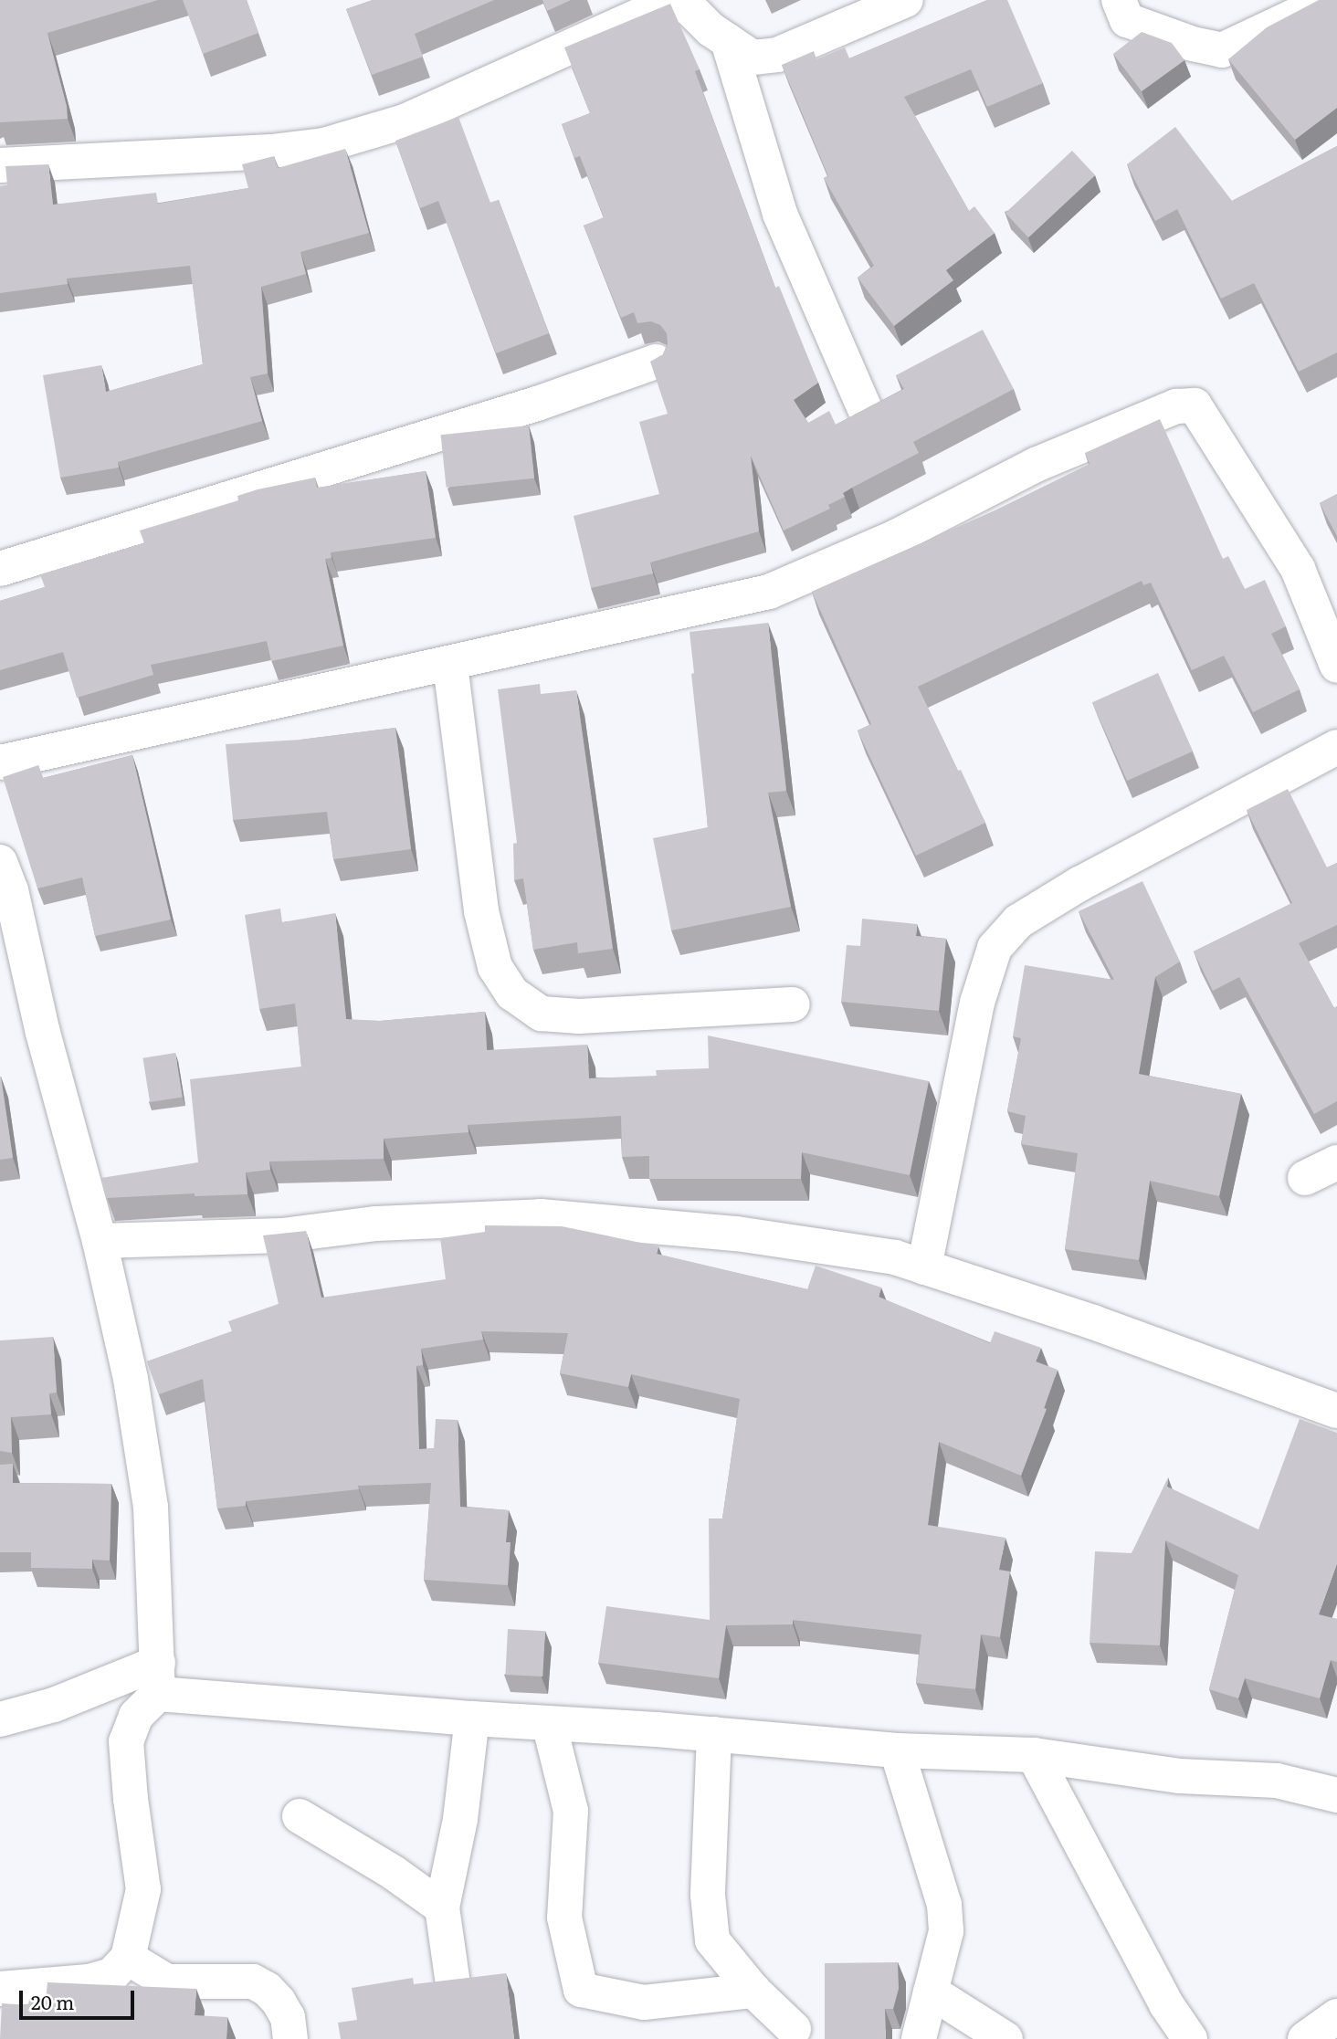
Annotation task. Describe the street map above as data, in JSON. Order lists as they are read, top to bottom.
{
  "scale_bar": "20 m"
}
